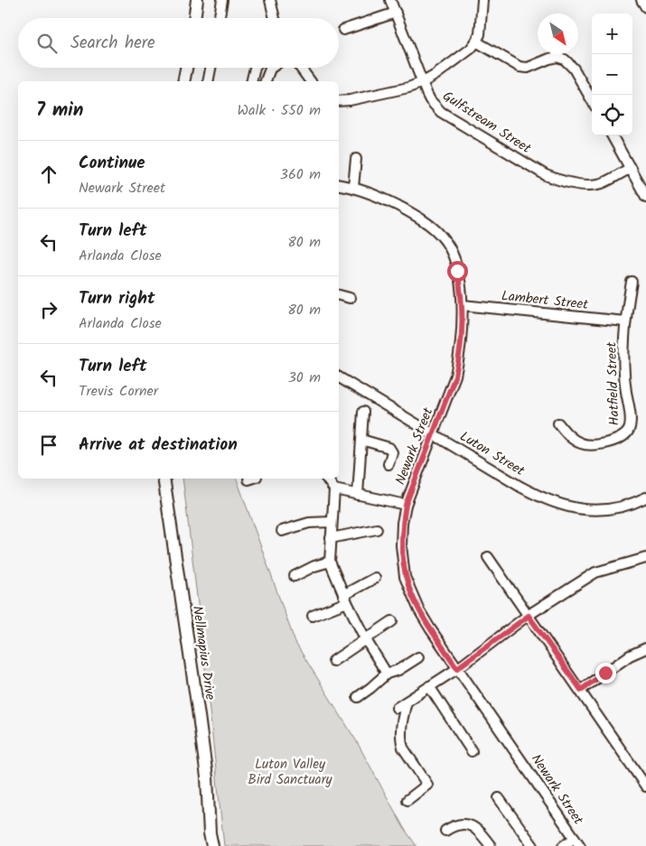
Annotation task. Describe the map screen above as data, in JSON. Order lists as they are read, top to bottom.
{
  "streets": {
    "main road": ["Nellmapius Drive"],
    "street": [
      "Gulfstream Street",
      "Lambert Street",
      "Hatfield Street",
      "Newark Street",
      "Luton Street"
    ]
  },
  "crossings": [
    ["Lambert Street", "Hatfield Street"],
    ["Lambert Street", "Newark Street"],
    ["Newark Street", "Luton Street"]
  ],
  "parks": ["Luton Valley Bird Sanctuary"],
  "north": "bottom right",
  "page": {
    "map_buttons": ["+", "−"],
    "search": "Search here",
    "heading": ["7 min", "Walk · 550 m"],
    "list": [
      ["Continue", "Newark Street", "360 m"],
      ["Turn left", "Arlanda Close", "80 m"],
      ["Turn right", "Arlanda Close", "80 m"],
      ["Turn left", "Trevis Corner", "30 m"],
      "Arrive at destination"
    ]
  }
}
